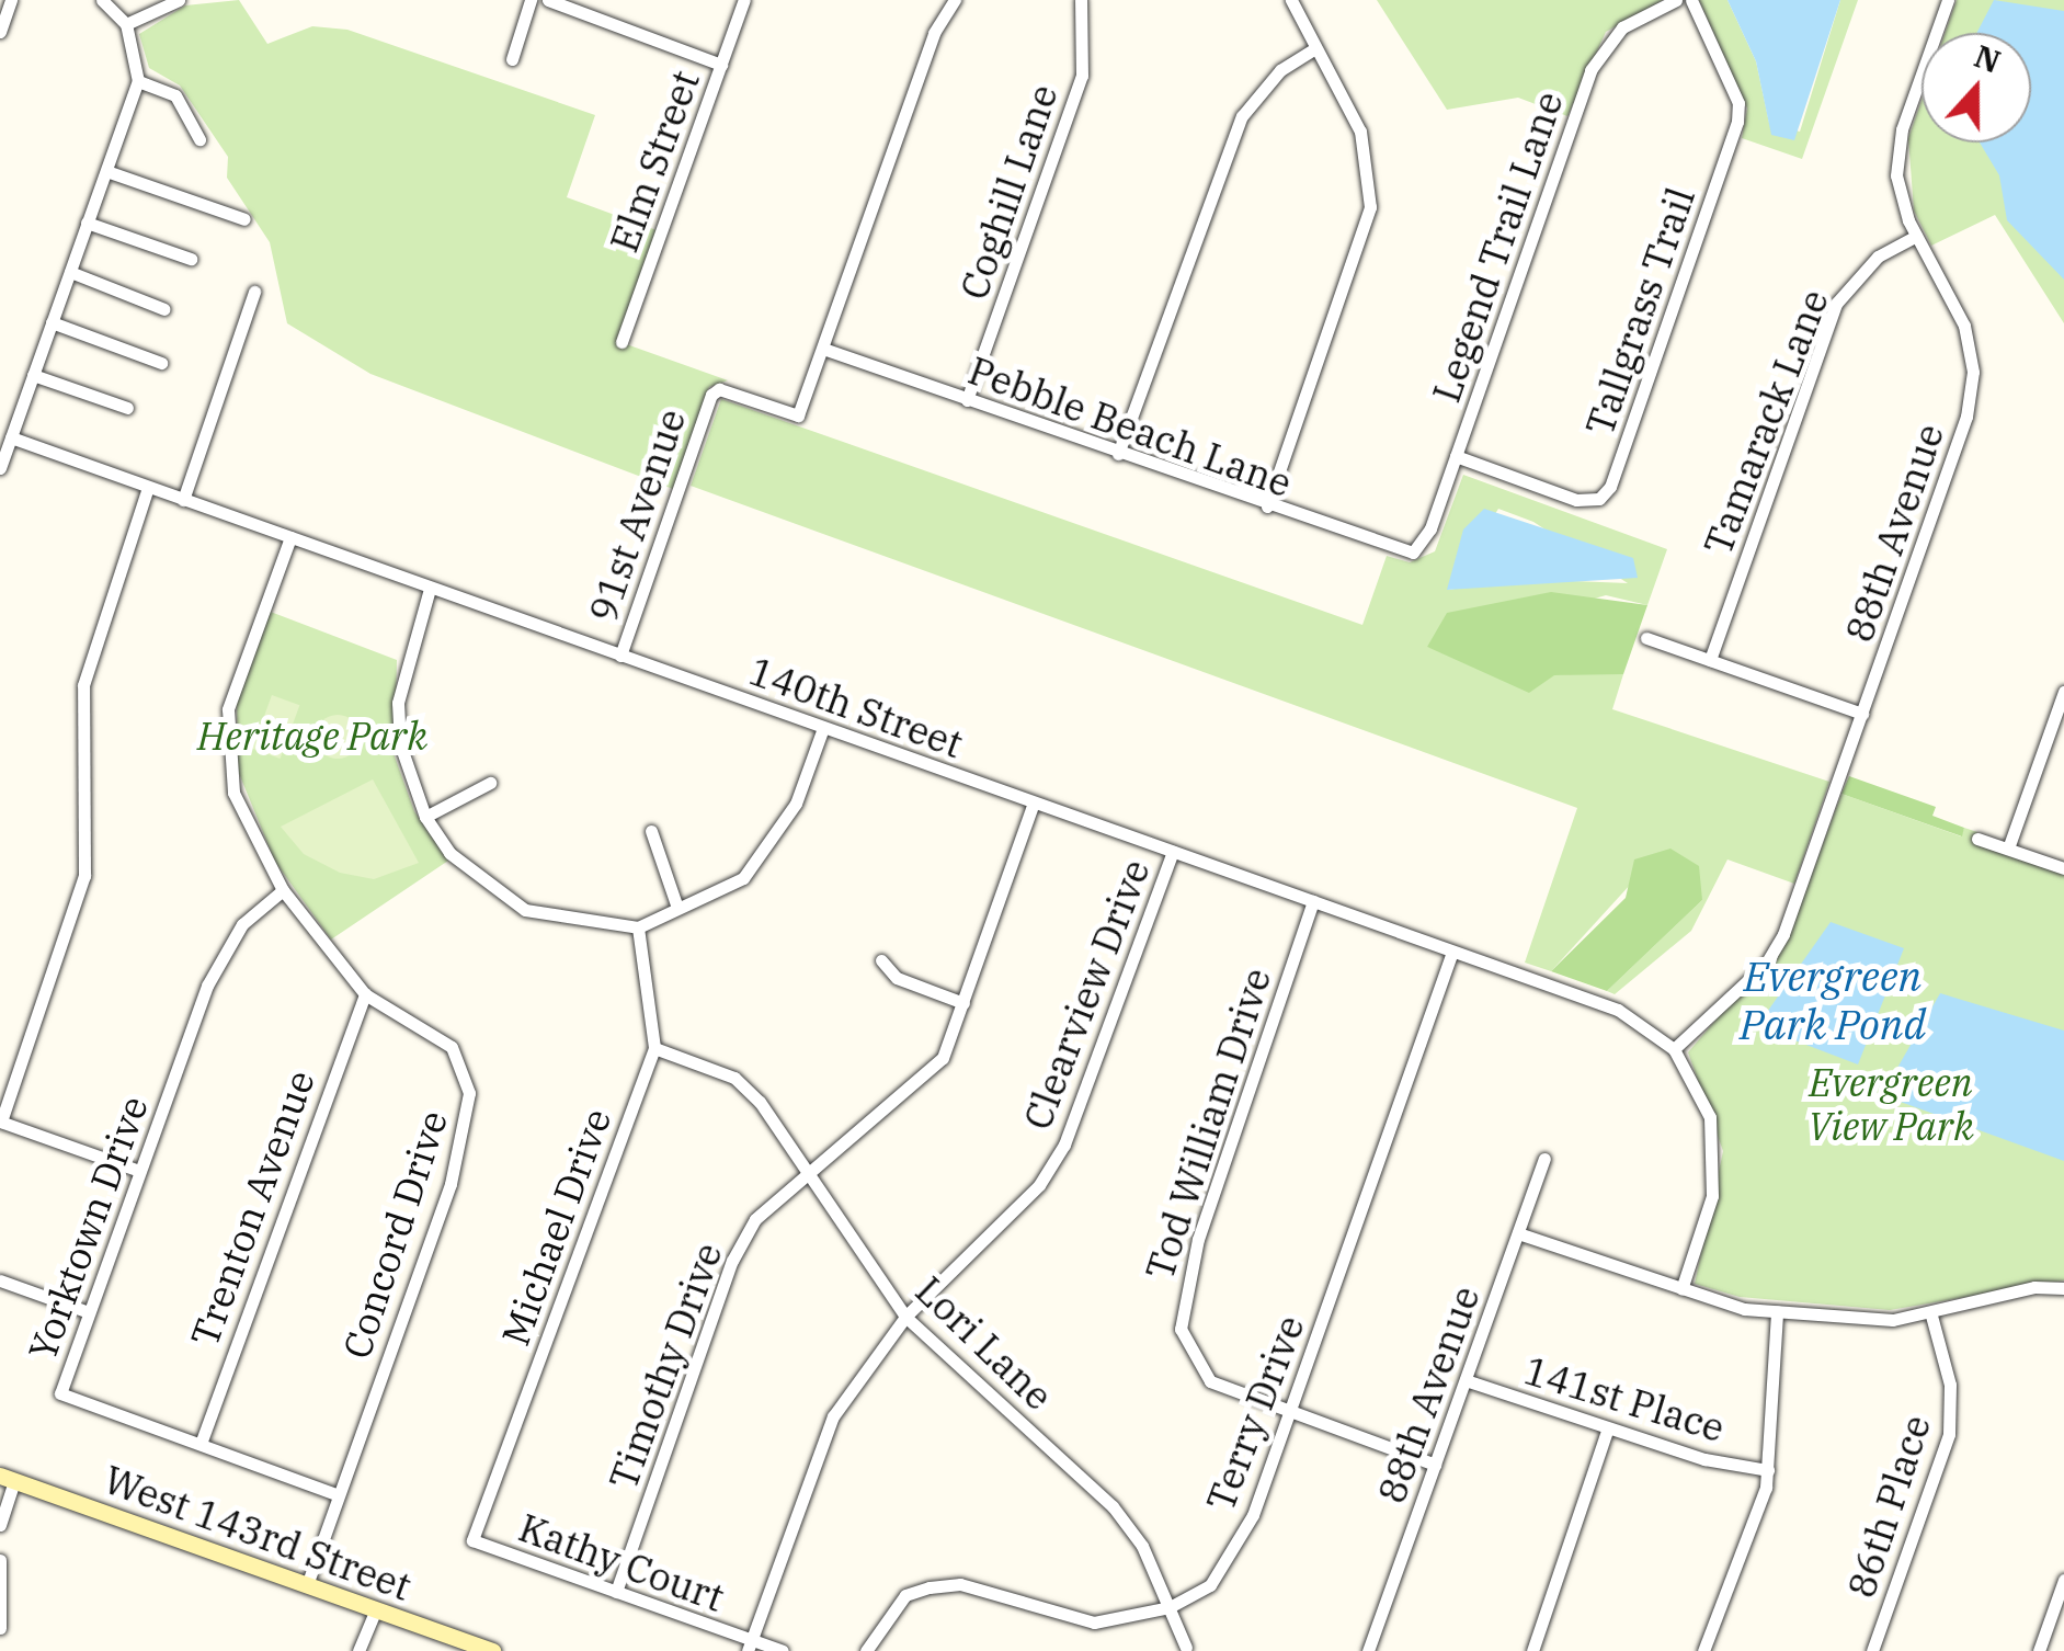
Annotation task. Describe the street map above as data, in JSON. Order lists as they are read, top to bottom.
{
  "streets": {
    "main road": ["West 143rd Street"],
    "street": [
      "Elm Street",
      "Coghill Lane",
      "Legend Trail Lane",
      "Tallgrass Trail",
      "Tamarack Lane",
      "Pebble Beach Lane",
      "91st Avenue",
      "88th Avenue",
      "140th Street",
      "Clearview Drive",
      "Tod William Drive",
      "Trenton Avenue",
      "Michael Drive",
      "Yorktown Drive",
      "Concord Drive",
      "Lori Lane",
      "Timothy Drive",
      "141st Place",
      "Terry Drive",
      "86th Place",
      "Kathy Court"
    ]
  },
  "crossings": [
    ["Coghill Lane", "Pebble Beach Lane"],
    ["Legend Trail Lane", "Tallgrass Trail"],
    ["Legend Trail Lane", "Pebble Beach Lane"],
    ["Tamarack Lane", "88th Avenue"],
    ["Pebble Beach Lane", "91st Avenue"],
    ["91st Avenue", "140th Street"],
    ["88th Avenue", "140th Street"],
    ["88th Avenue", "Tod William Drive"],
    ["88th Avenue", "141st Place"],
    ["140th Street", "Clearview Drive"],
    ["140th Street", "Tod William Drive"],
    ["140th Street", "Concord Drive"],
    ["140th Street", "Timothy Drive"],
    ["140th Street", "Terry Drive"],
    ["Clearview Drive", "Lori Lane"],
    ["Clearview Drive", "Kathy Court"],
    ["Tod William Drive", "Terry Drive"],
    ["Trenton Avenue", "Yorktown Drive"],
    ["Trenton Avenue", "Concord Drive"],
    ["Michael Drive", "Lori Lane"],
    ["Michael Drive", "Kathy Court"],
    ["Yorktown Drive", "Concord Drive"],
    ["Concord Drive", "West 143rd Street"],
    ["Lori Lane", "Timothy Drive"],
    ["Lori Lane", "Terry Drive"],
    ["Timothy Drive", "Kathy Court"]
  ],
  "water": ["Evergreen Park Pond"],
  "parks": ["Heritage Park", "Evergreen View Park"],
  "north": "top"
}
